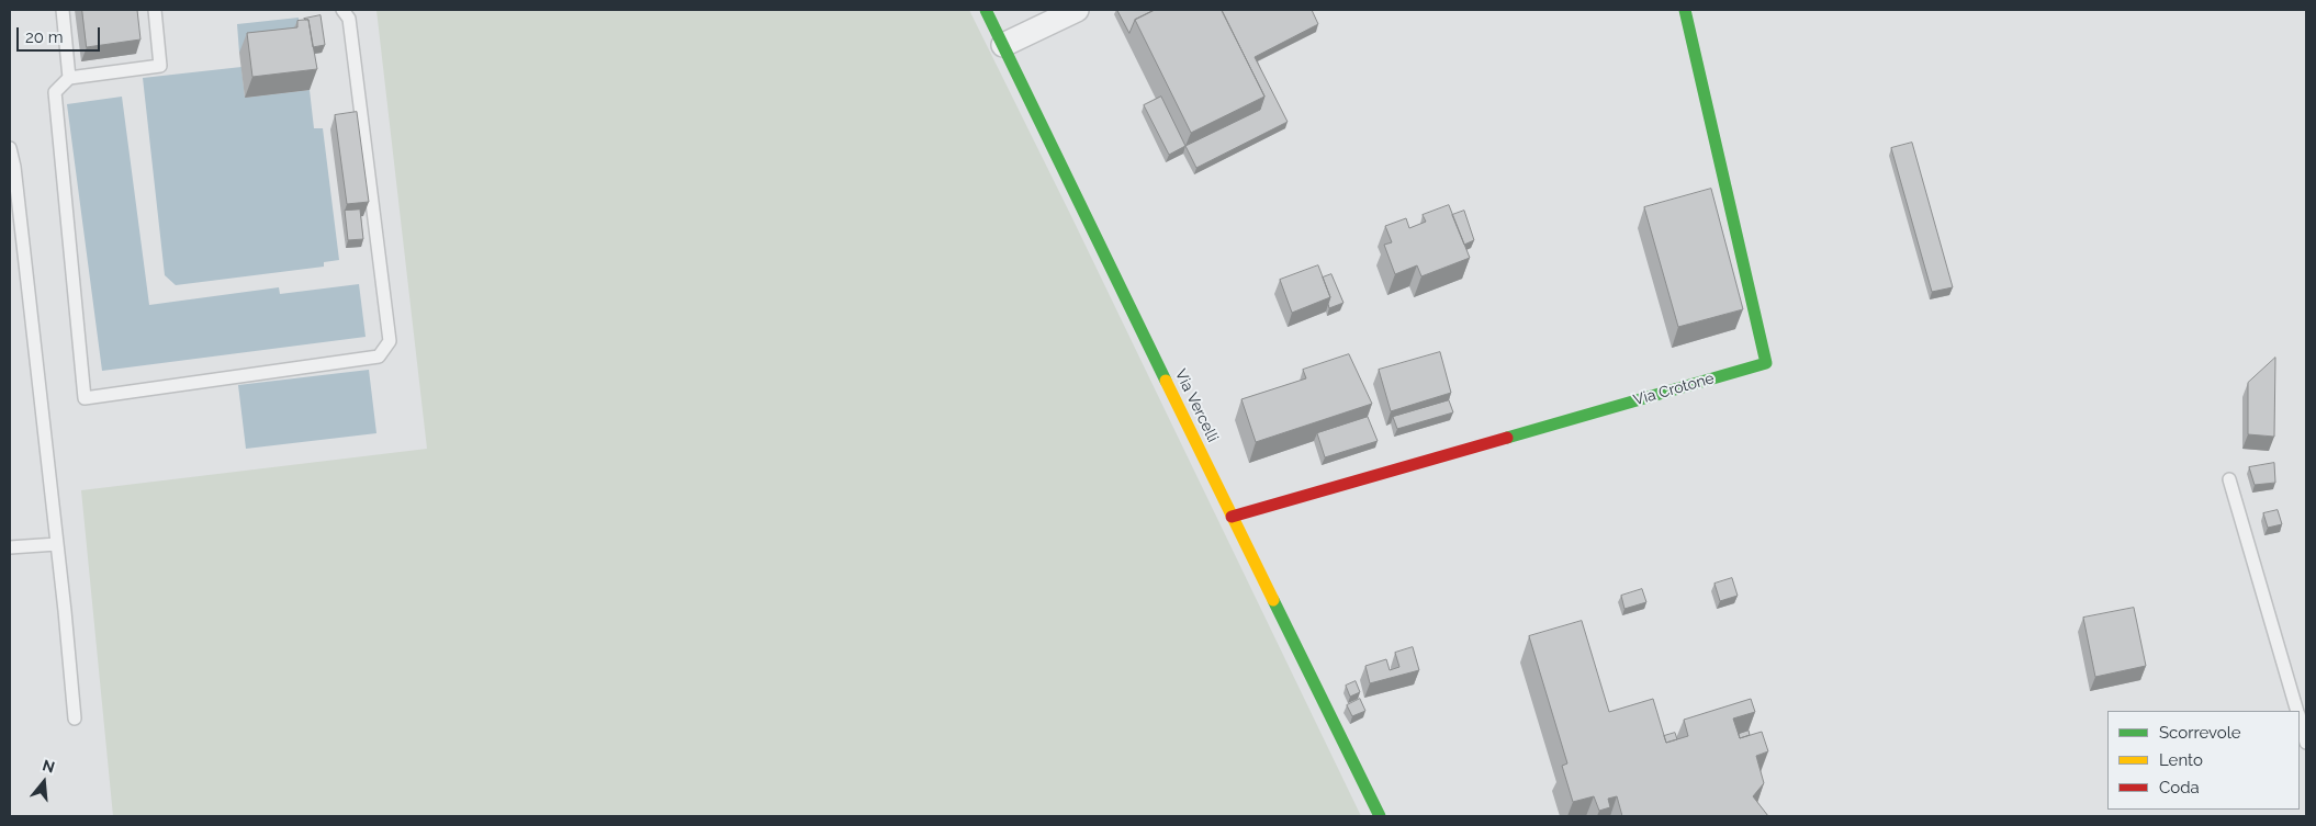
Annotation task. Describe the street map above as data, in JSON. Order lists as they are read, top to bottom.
{
  "streets": {
    "street": ["Via Crotone", "Via Vercelli"]
  },
  "crossings": [
    ["Via Crotone", "Via Vercelli"]
  ],
  "legend": ["Scorrevole", "Lento", "Coda"],
  "scale_bar": "20 m",
  "north": "top"
}
